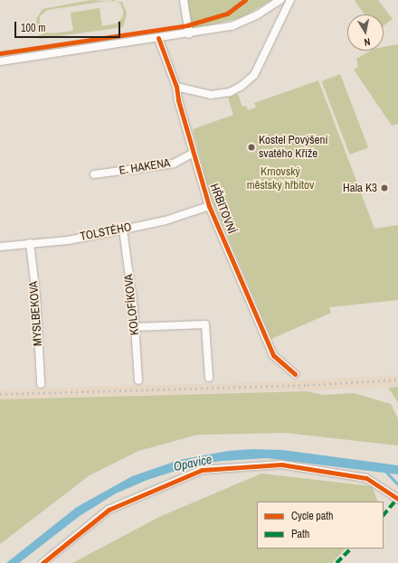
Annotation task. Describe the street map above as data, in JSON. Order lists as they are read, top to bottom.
{
  "streets": {
    "street": [
      "E. HAKENA",
      "HŘBITOVNÍ",
      "TOLSTÉHO",
      "KOLOFÍKOVA",
      "MYSLBEKOVA"
    ]
  },
  "crossings": [
    ["E. HAKENA", "HŘBITOVNÍ"],
    ["HŘBITOVNÍ", "TOLSTÉHO"],
    ["TOLSTÉHO", "KOLOFÍKOVA"],
    ["TOLSTÉHO", "MYSLBEKOVA"]
  ],
  "water": ["Opavice"],
  "parks": ["Krnovský městský hřbitov"],
  "places": ["Kostel Povýšení svatého Kříže", "Hala K3"],
  "legend": ["Cycle path", "Path"],
  "scale_bar": "100 m",
  "north": "bottom"
}
